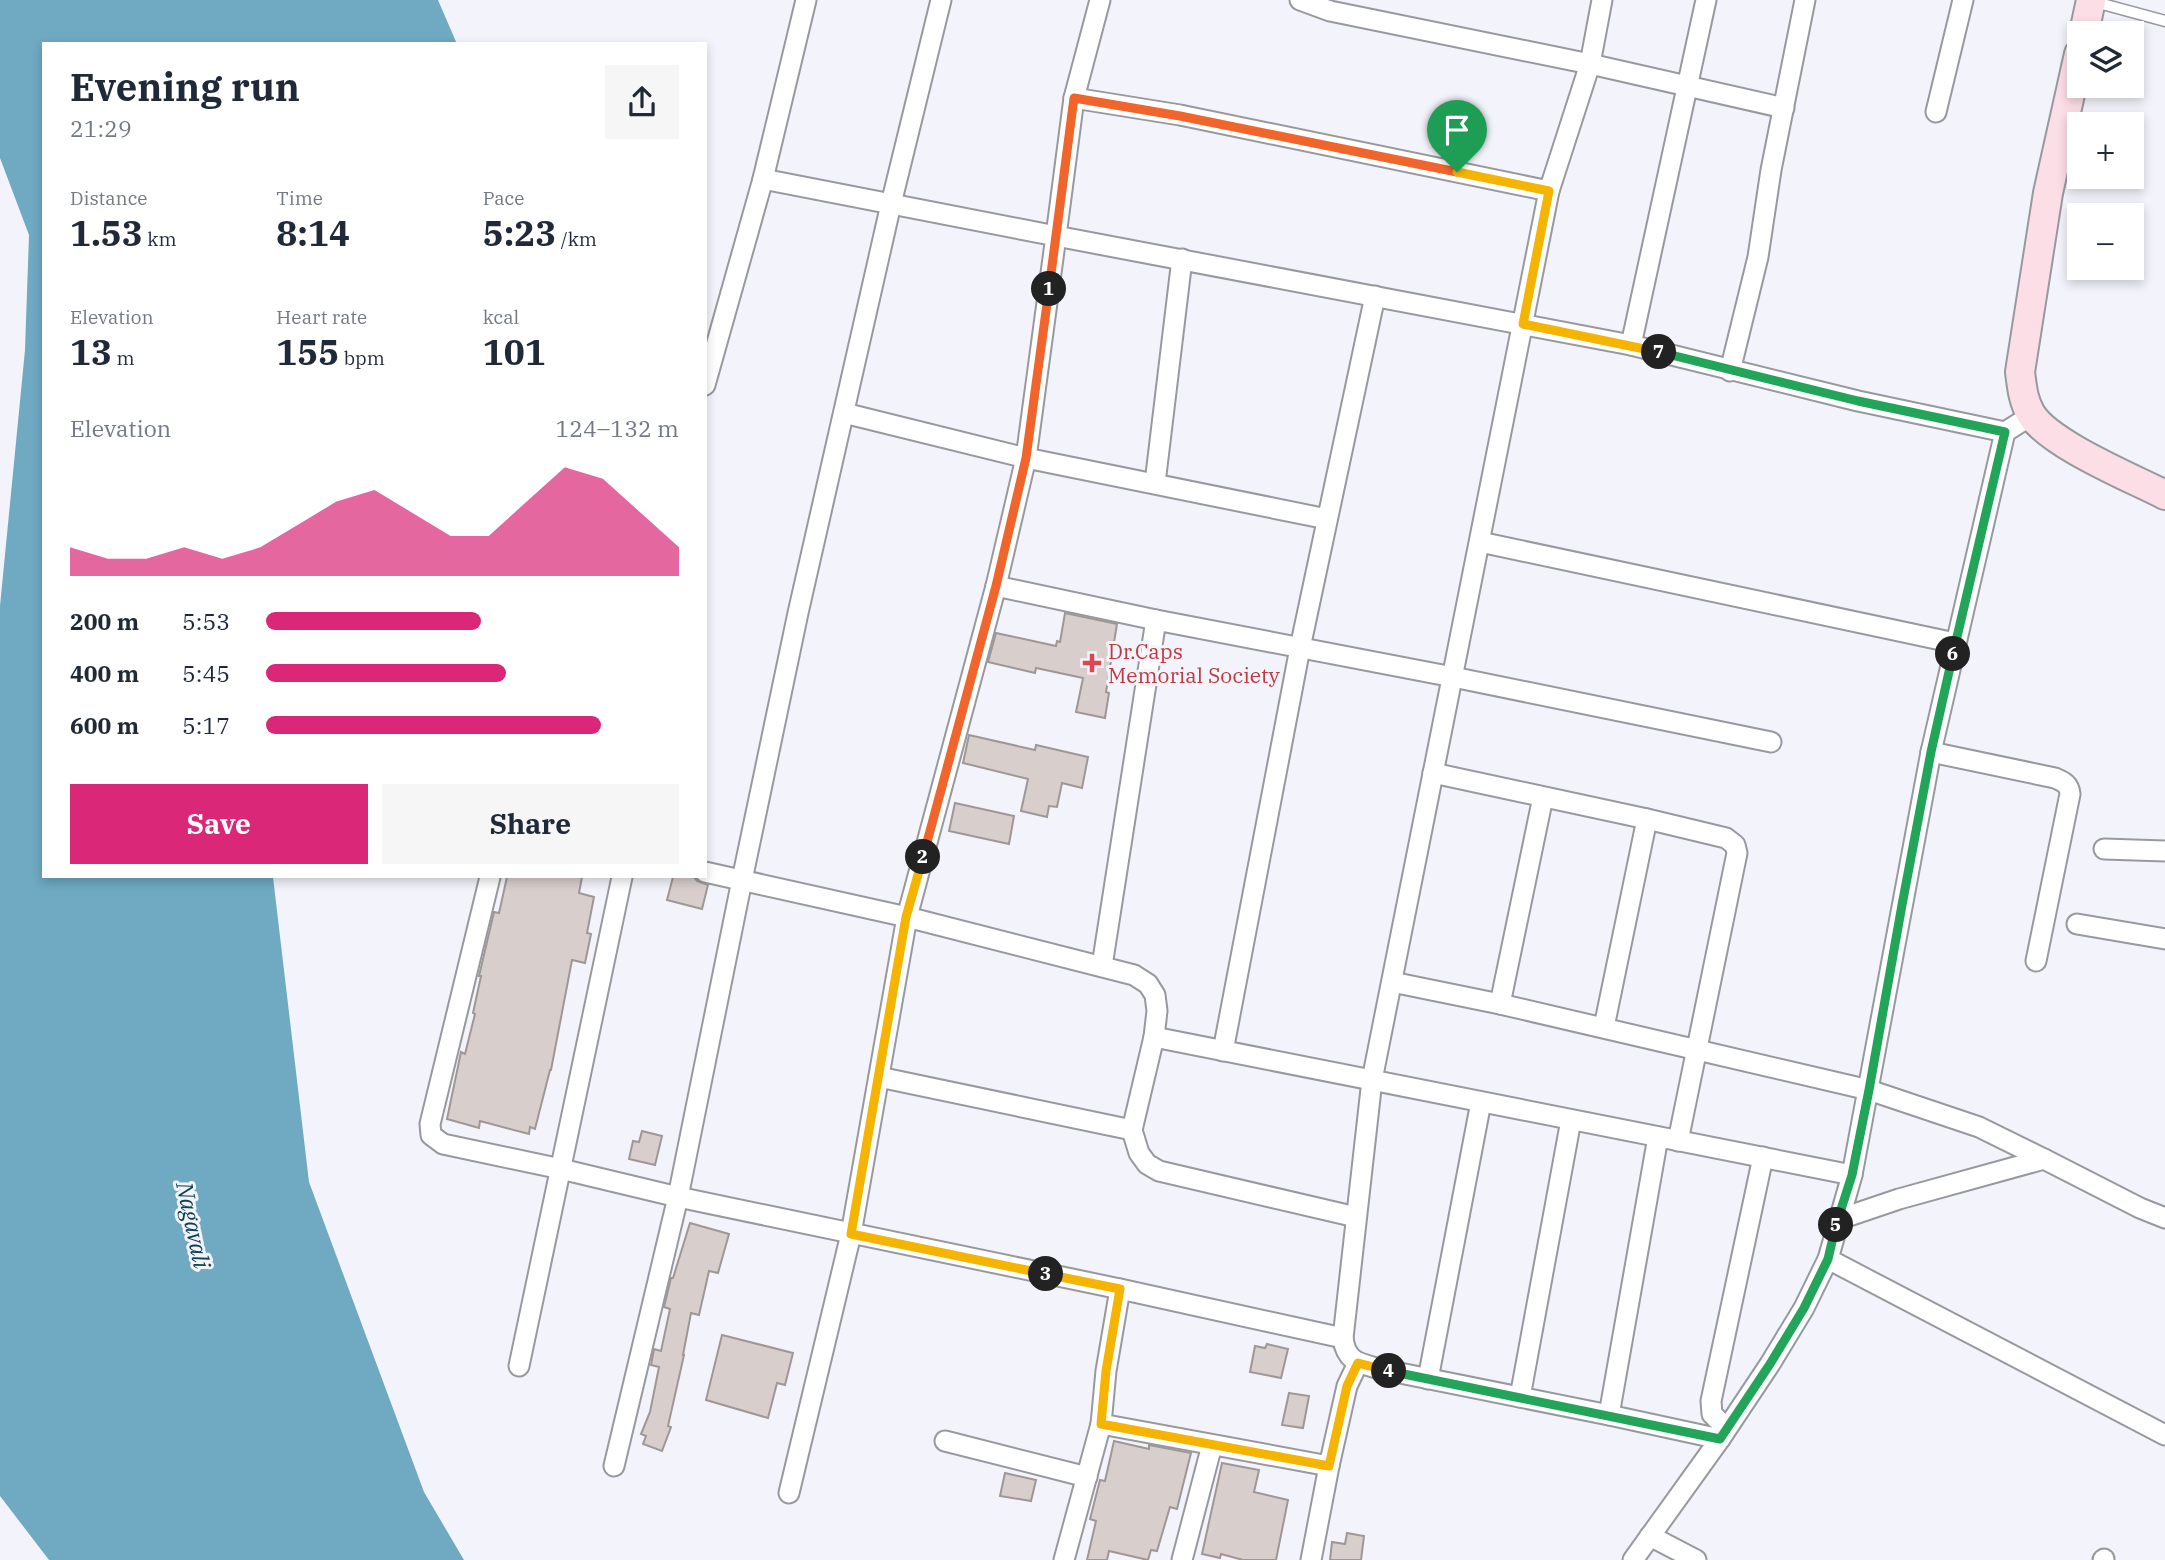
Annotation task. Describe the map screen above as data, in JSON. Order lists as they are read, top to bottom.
{
  "water": ["Nagavali"],
  "places": {
    "health": ["Dr.Caps Memorial Society"]
  },
  "page": {
    "map_buttons": ["+", "−"],
    "heading": ["Evening run", "21:29"],
    "stats": [
      ["Distance", "1.53 km"],
      ["Time", "8:14"],
      ["Pace", "5:23 /km"],
      ["Elevation", "13 m"],
      ["Heart rate", "155 bpm"],
      ["kcal", "101"]
    ],
    "pins": [
      "1",
      "7",
      "6",
      "2",
      "5",
      "3",
      "4"
    ],
    "chart": ["Elevation", "124–132 m"],
    "list": [
      {
        "name": "200 m",
        "note": "5:53"
      },
      {
        "name": "400 m",
        "note": "5:45"
      },
      {
        "name": "600 m",
        "note": "5:17"
      }
    ],
    "buttons": ["Save", "Share"]
  }
}
